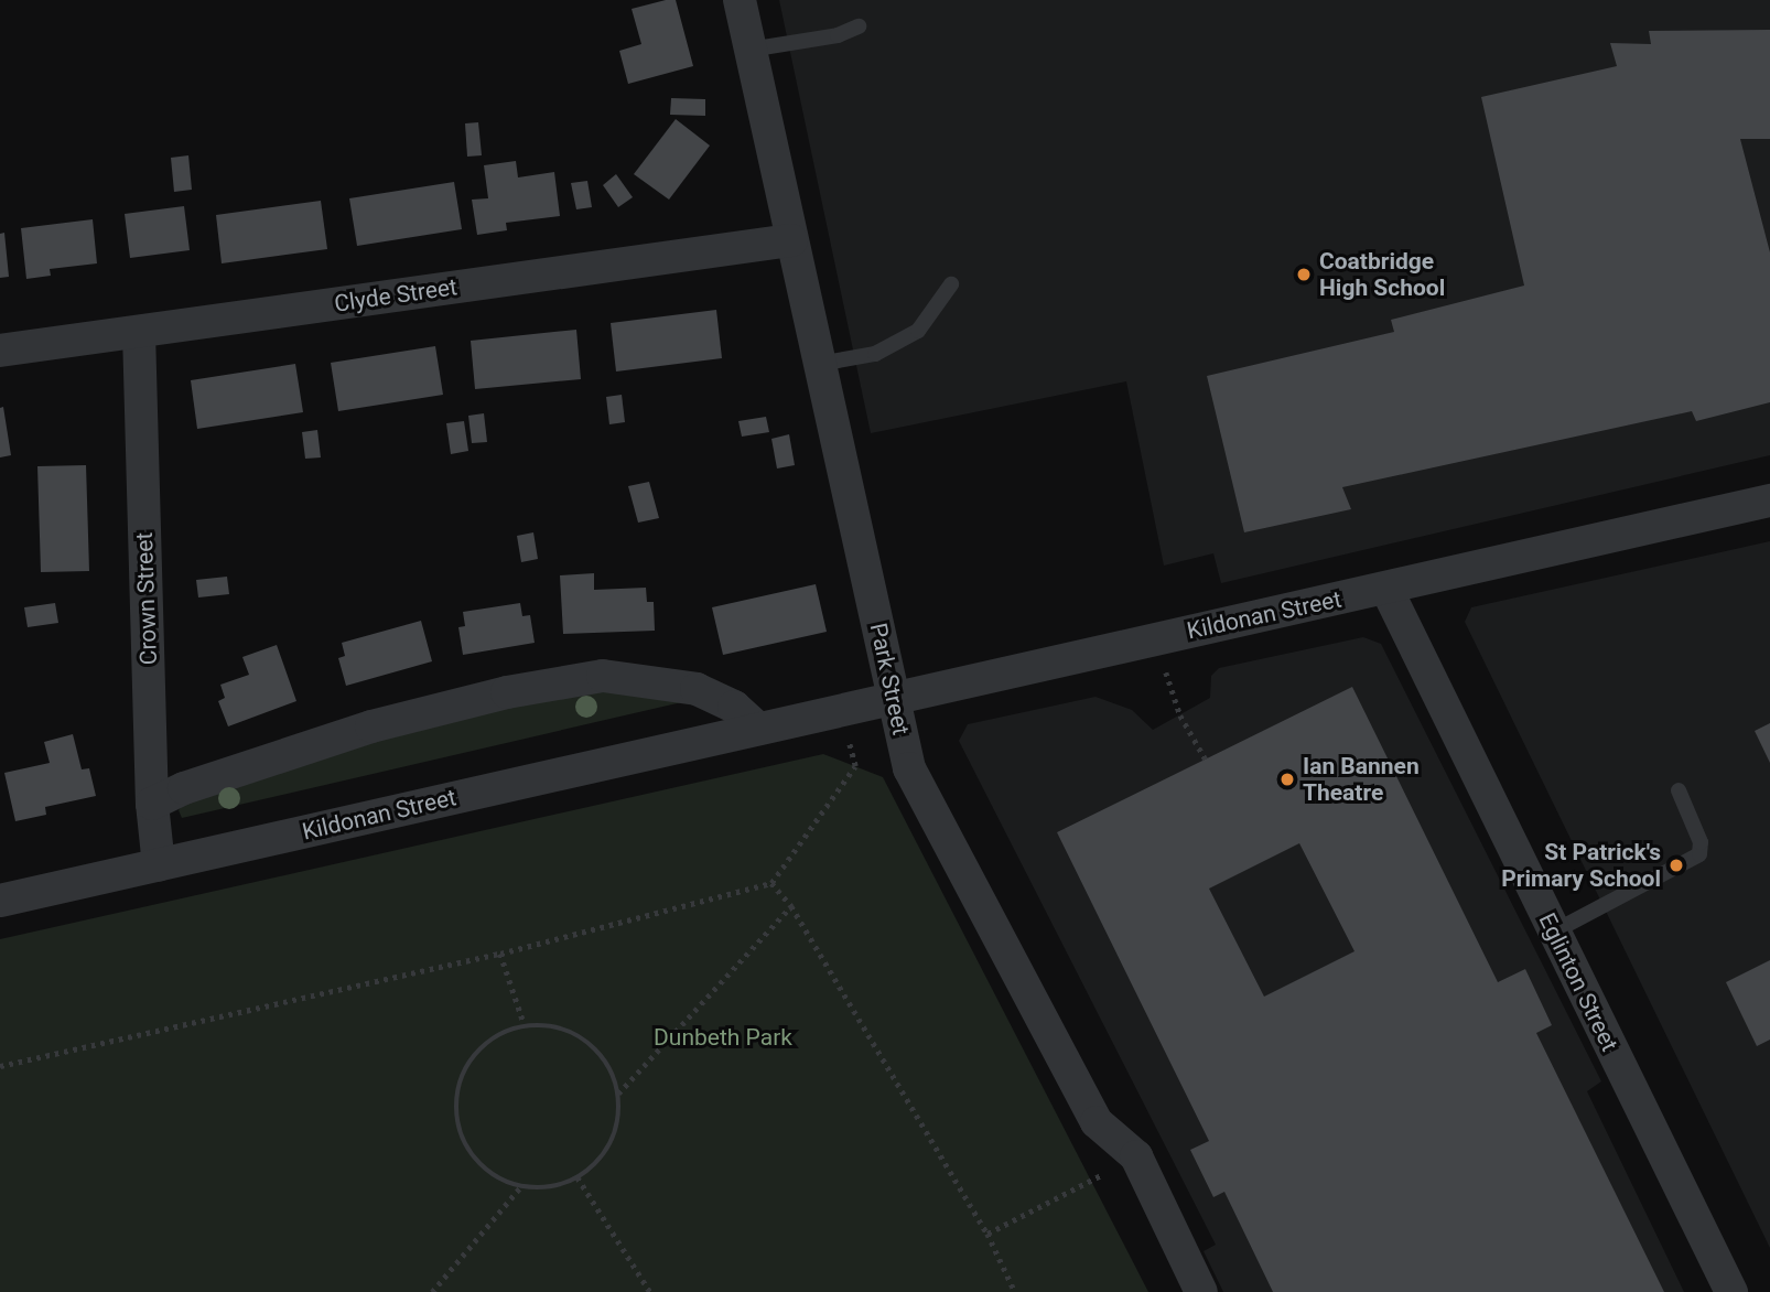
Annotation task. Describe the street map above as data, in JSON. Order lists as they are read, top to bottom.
{
  "streets": {
    "street": [
      "Clyde Street",
      "Crown Street",
      "Kildonan Street",
      "Park Street",
      "Eglinton Street"
    ]
  },
  "crossings": [
    ["Clyde Street", "Crown Street"],
    ["Clyde Street", "Park Street"],
    ["Crown Street", "Kildonan Street"],
    ["Kildonan Street", "Park Street"],
    ["Kildonan Street", "Eglinton Street"]
  ],
  "parks": ["Dunbeth Park"],
  "places": ["Coatbridge High School", "Ian Bannen Theatre", "St Patrick's Primary School"]
}
